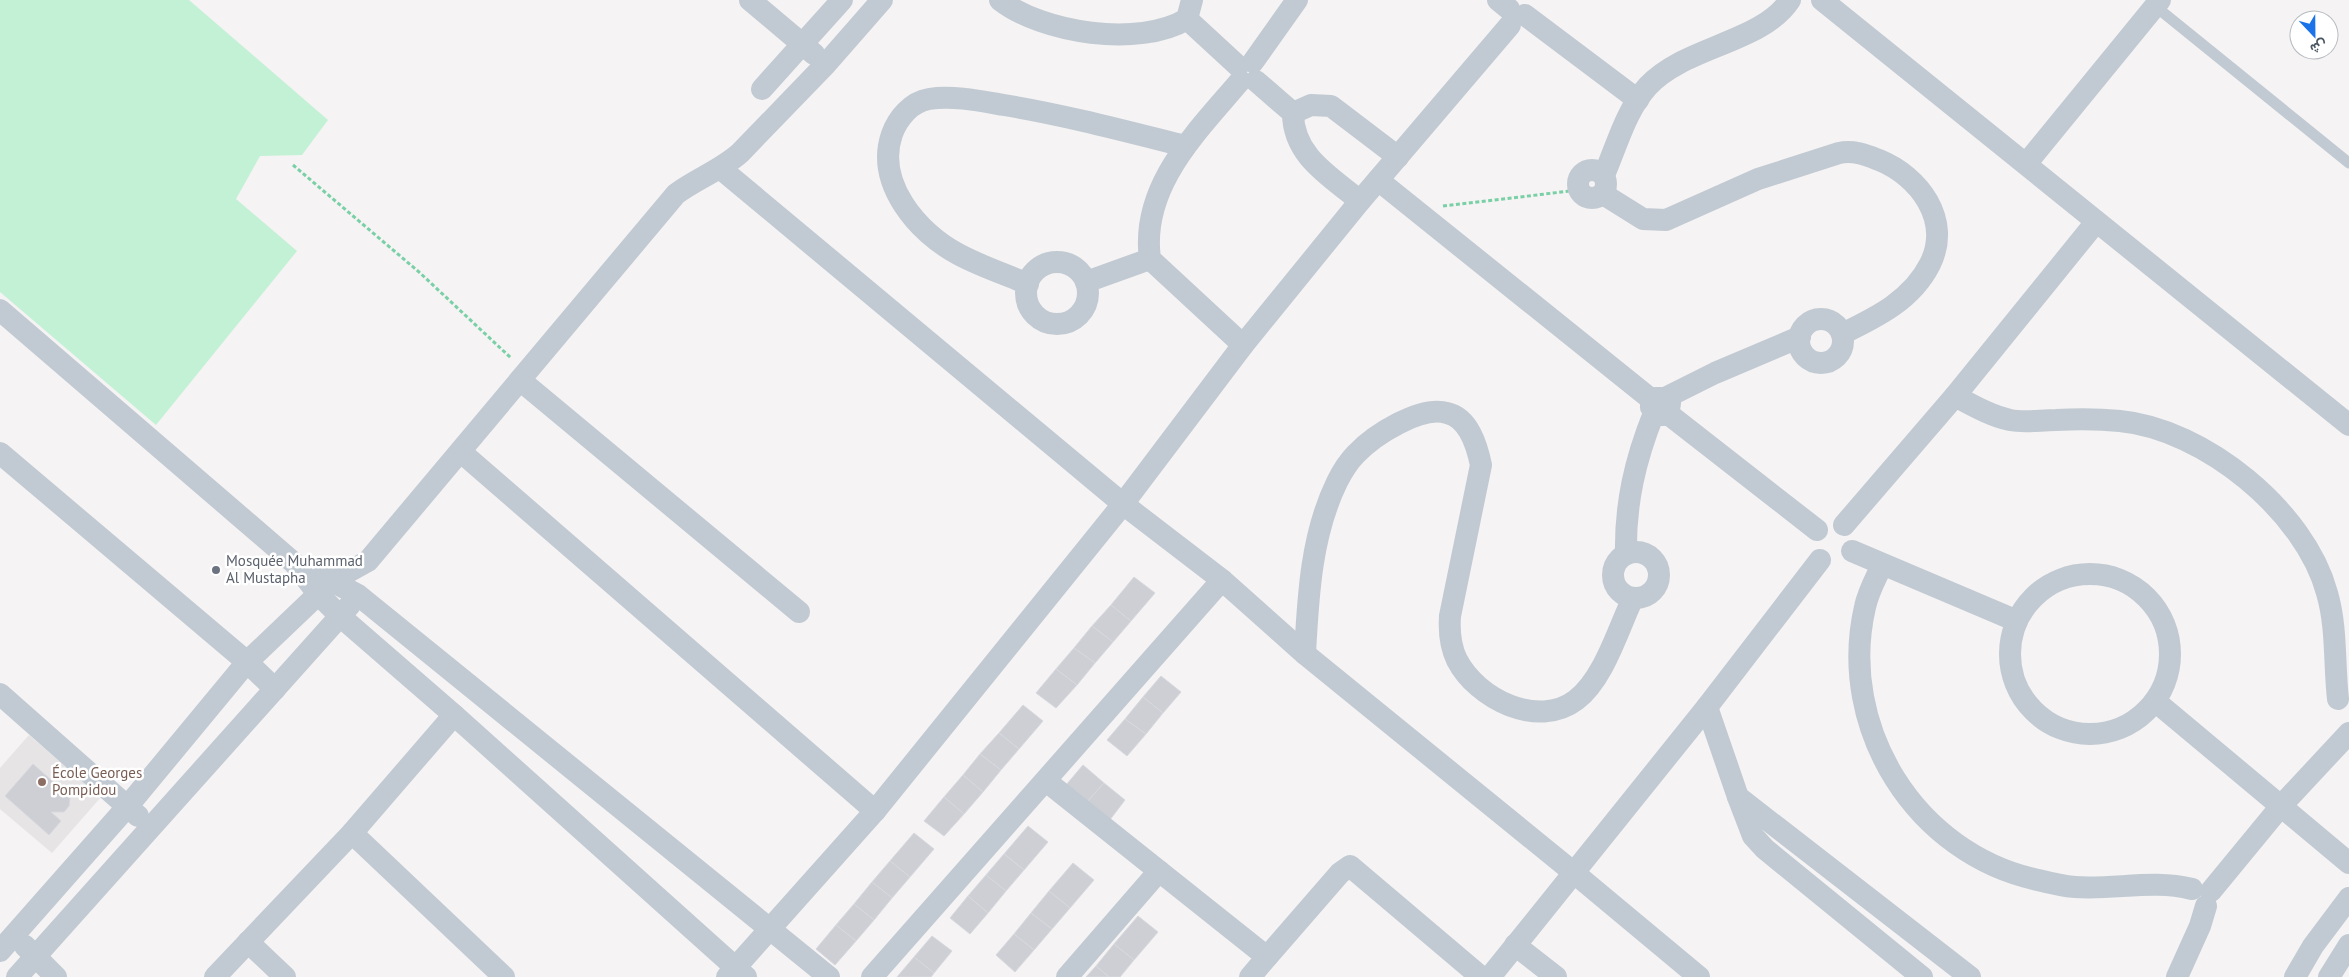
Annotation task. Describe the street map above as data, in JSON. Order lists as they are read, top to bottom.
{
  "places": ["Mosquée Muhammad Al Mustapha", "École Georges Pompidou"],
  "north": "bottom"
}
